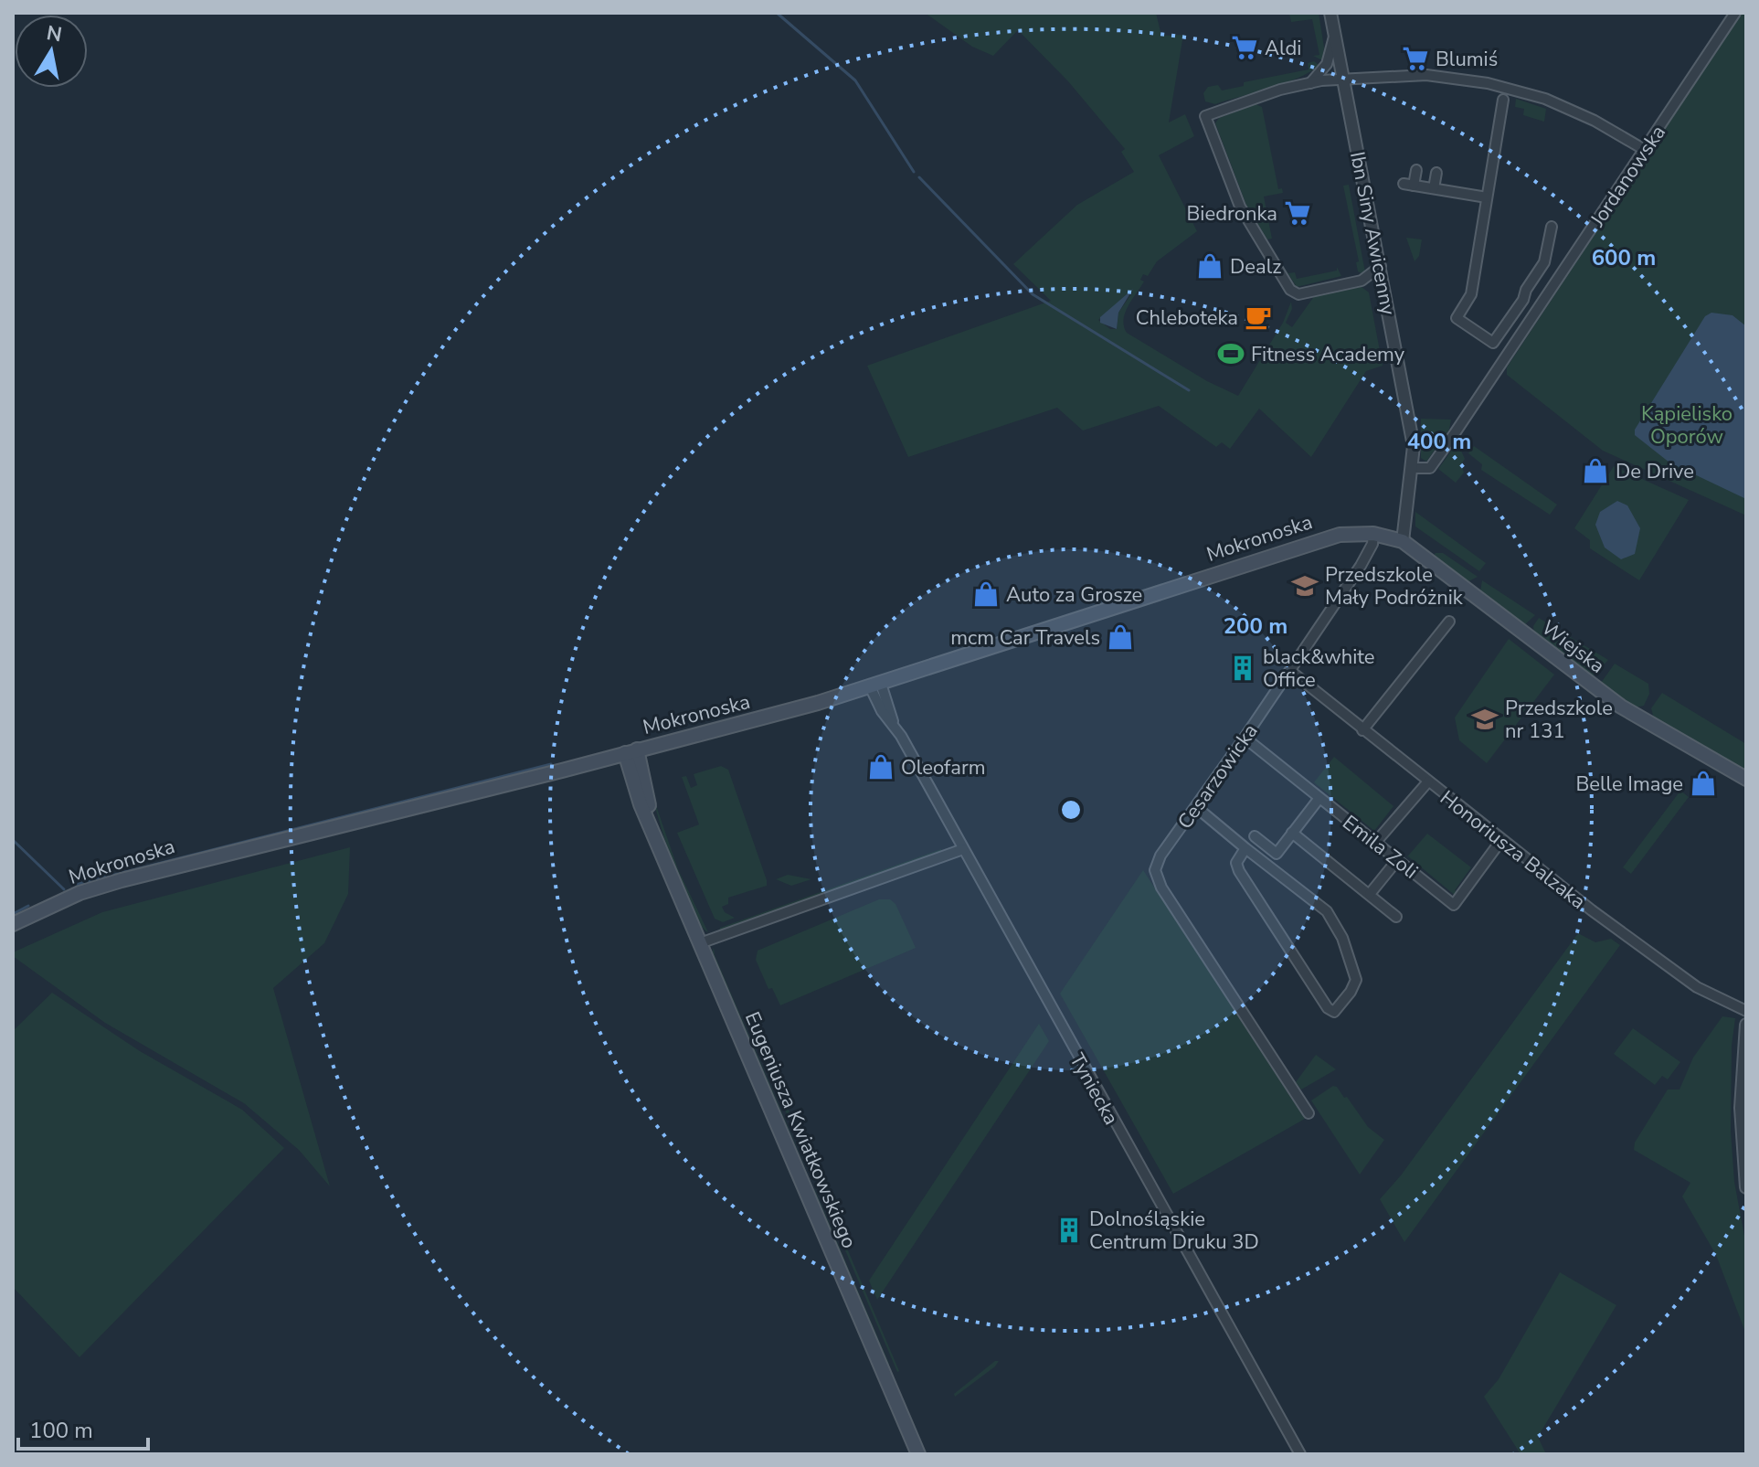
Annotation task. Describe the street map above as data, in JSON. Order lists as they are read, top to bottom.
{
  "streets": {
    "main road": ["Mokronoska", "Wiejska", "Eugeniusza Kwiatkowskiego"],
    "street": [
      "Jordanowska",
      "Ibn Siny Awicenny",
      "Cesarzowicka",
      "Emila Zoli",
      "Honoriusza Balzaka",
      "Tyniecka"
    ]
  },
  "crossings": [
    ["Jordanowska", "Ibn Siny Awicenny"],
    ["Ibn Siny Awicenny", "Wiejska"],
    ["Mokronoska", "Wiejska"],
    ["Mokronoska", "Cesarzowicka"],
    ["Mokronoska", "Tyniecka"],
    ["Mokronoska", "Eugeniusza Kwiatkowskiego"],
    ["Wiejska", "Cesarzowicka"],
    ["Cesarzowicka", "Emila Zoli"],
    ["Cesarzowicka", "Honoriusza Balzaka"],
    ["Emila Zoli", "Honoriusza Balzaka"]
  ],
  "parks": ["Kąpielisko Oporów"],
  "places": {
    "supermarket": ["Aldi", "Blumiś", "Biedronka"],
    "shop": [
      "Dealz",
      "De Drive",
      "Auto za Grosze",
      "mcm Car Travels",
      "Oleofarm",
      "Belle Image"
    ],
    "cafe": ["Chleboteka"],
    "sports": ["Fitness Academy"],
    "school or university": ["Przedszkole Mały Podróżnik", "Przedszkole nr 131"],
    "building": ["black&white Office", "Dolnośląskie Centrum Druku 3D"]
  },
  "scale_bar": "100 m",
  "north": "top",
  "rings": ["600 m", "400 m", "200 m"]
}
